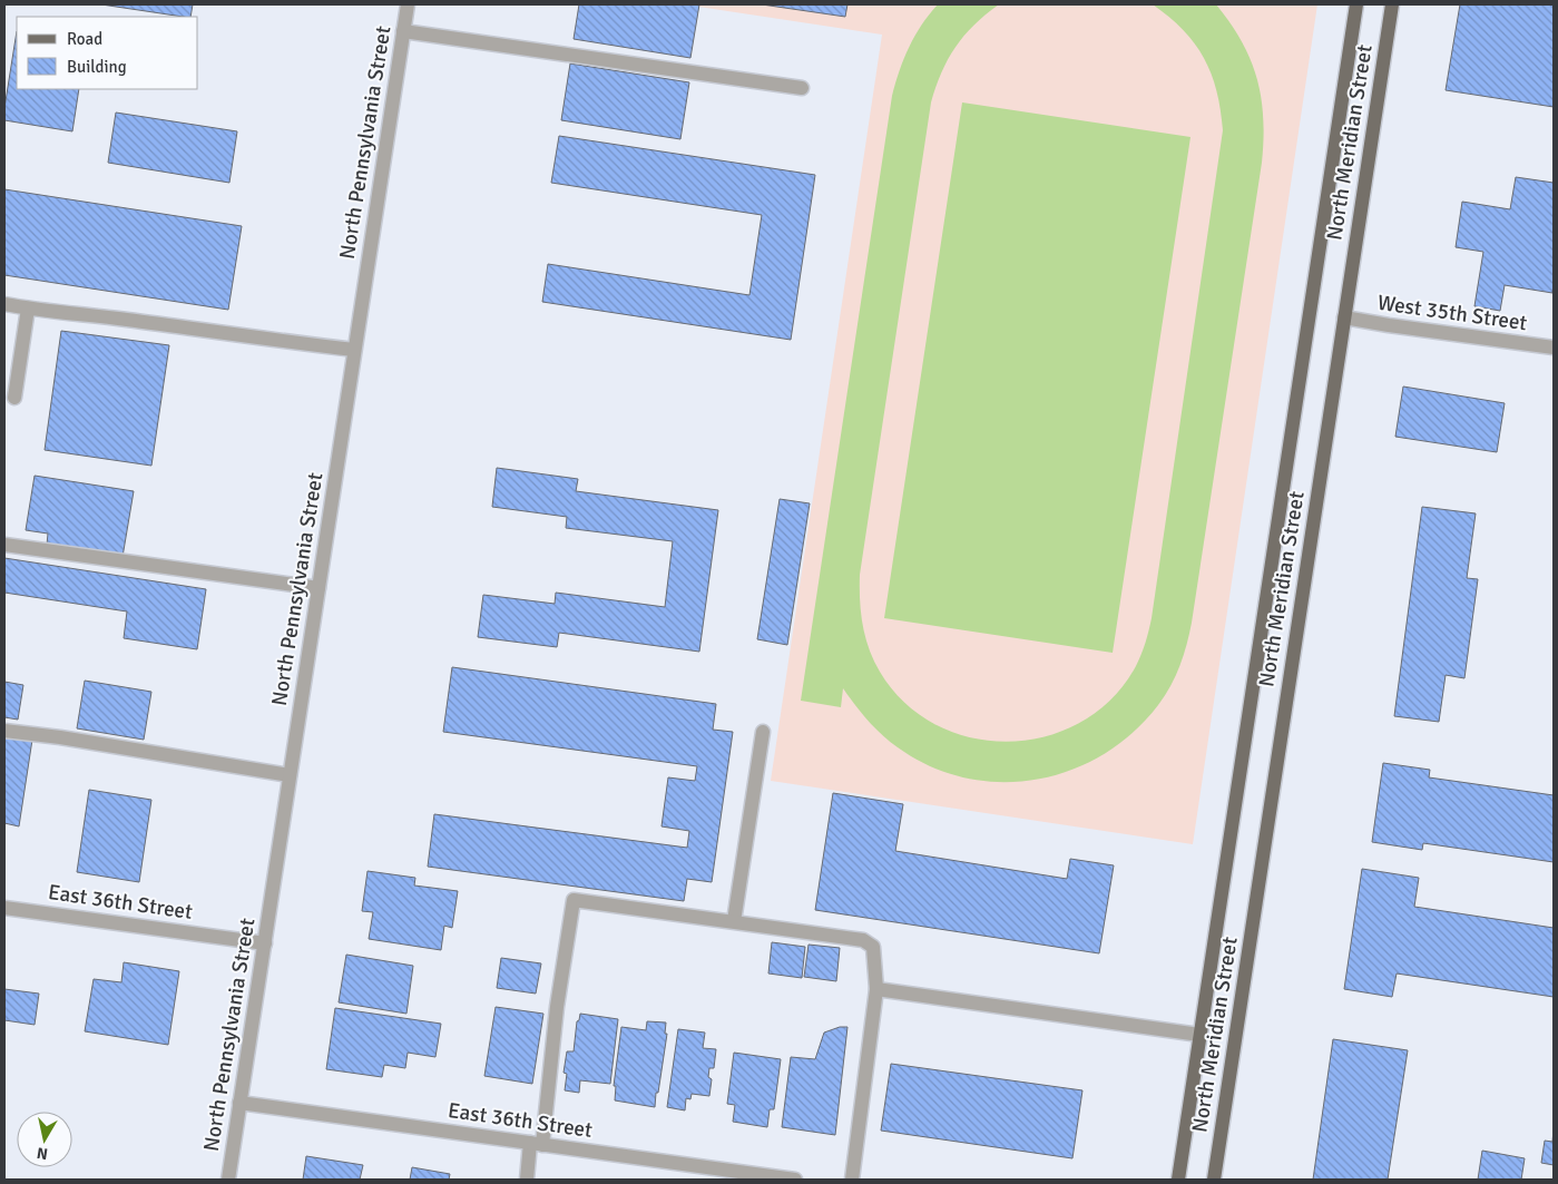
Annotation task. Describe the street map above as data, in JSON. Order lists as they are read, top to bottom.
{
  "streets": {
    "main road": ["North Meridian Street"],
    "street": ["North Pennsylvania Street", "West 35th Street", "East 36th Street"]
  },
  "crossings": [
    ["North Pennsylvania Street", "East 36th Street"],
    ["North Meridian Street", "West 35th Street"]
  ],
  "legend": ["Road", "Building"],
  "north": "bottom"
}
